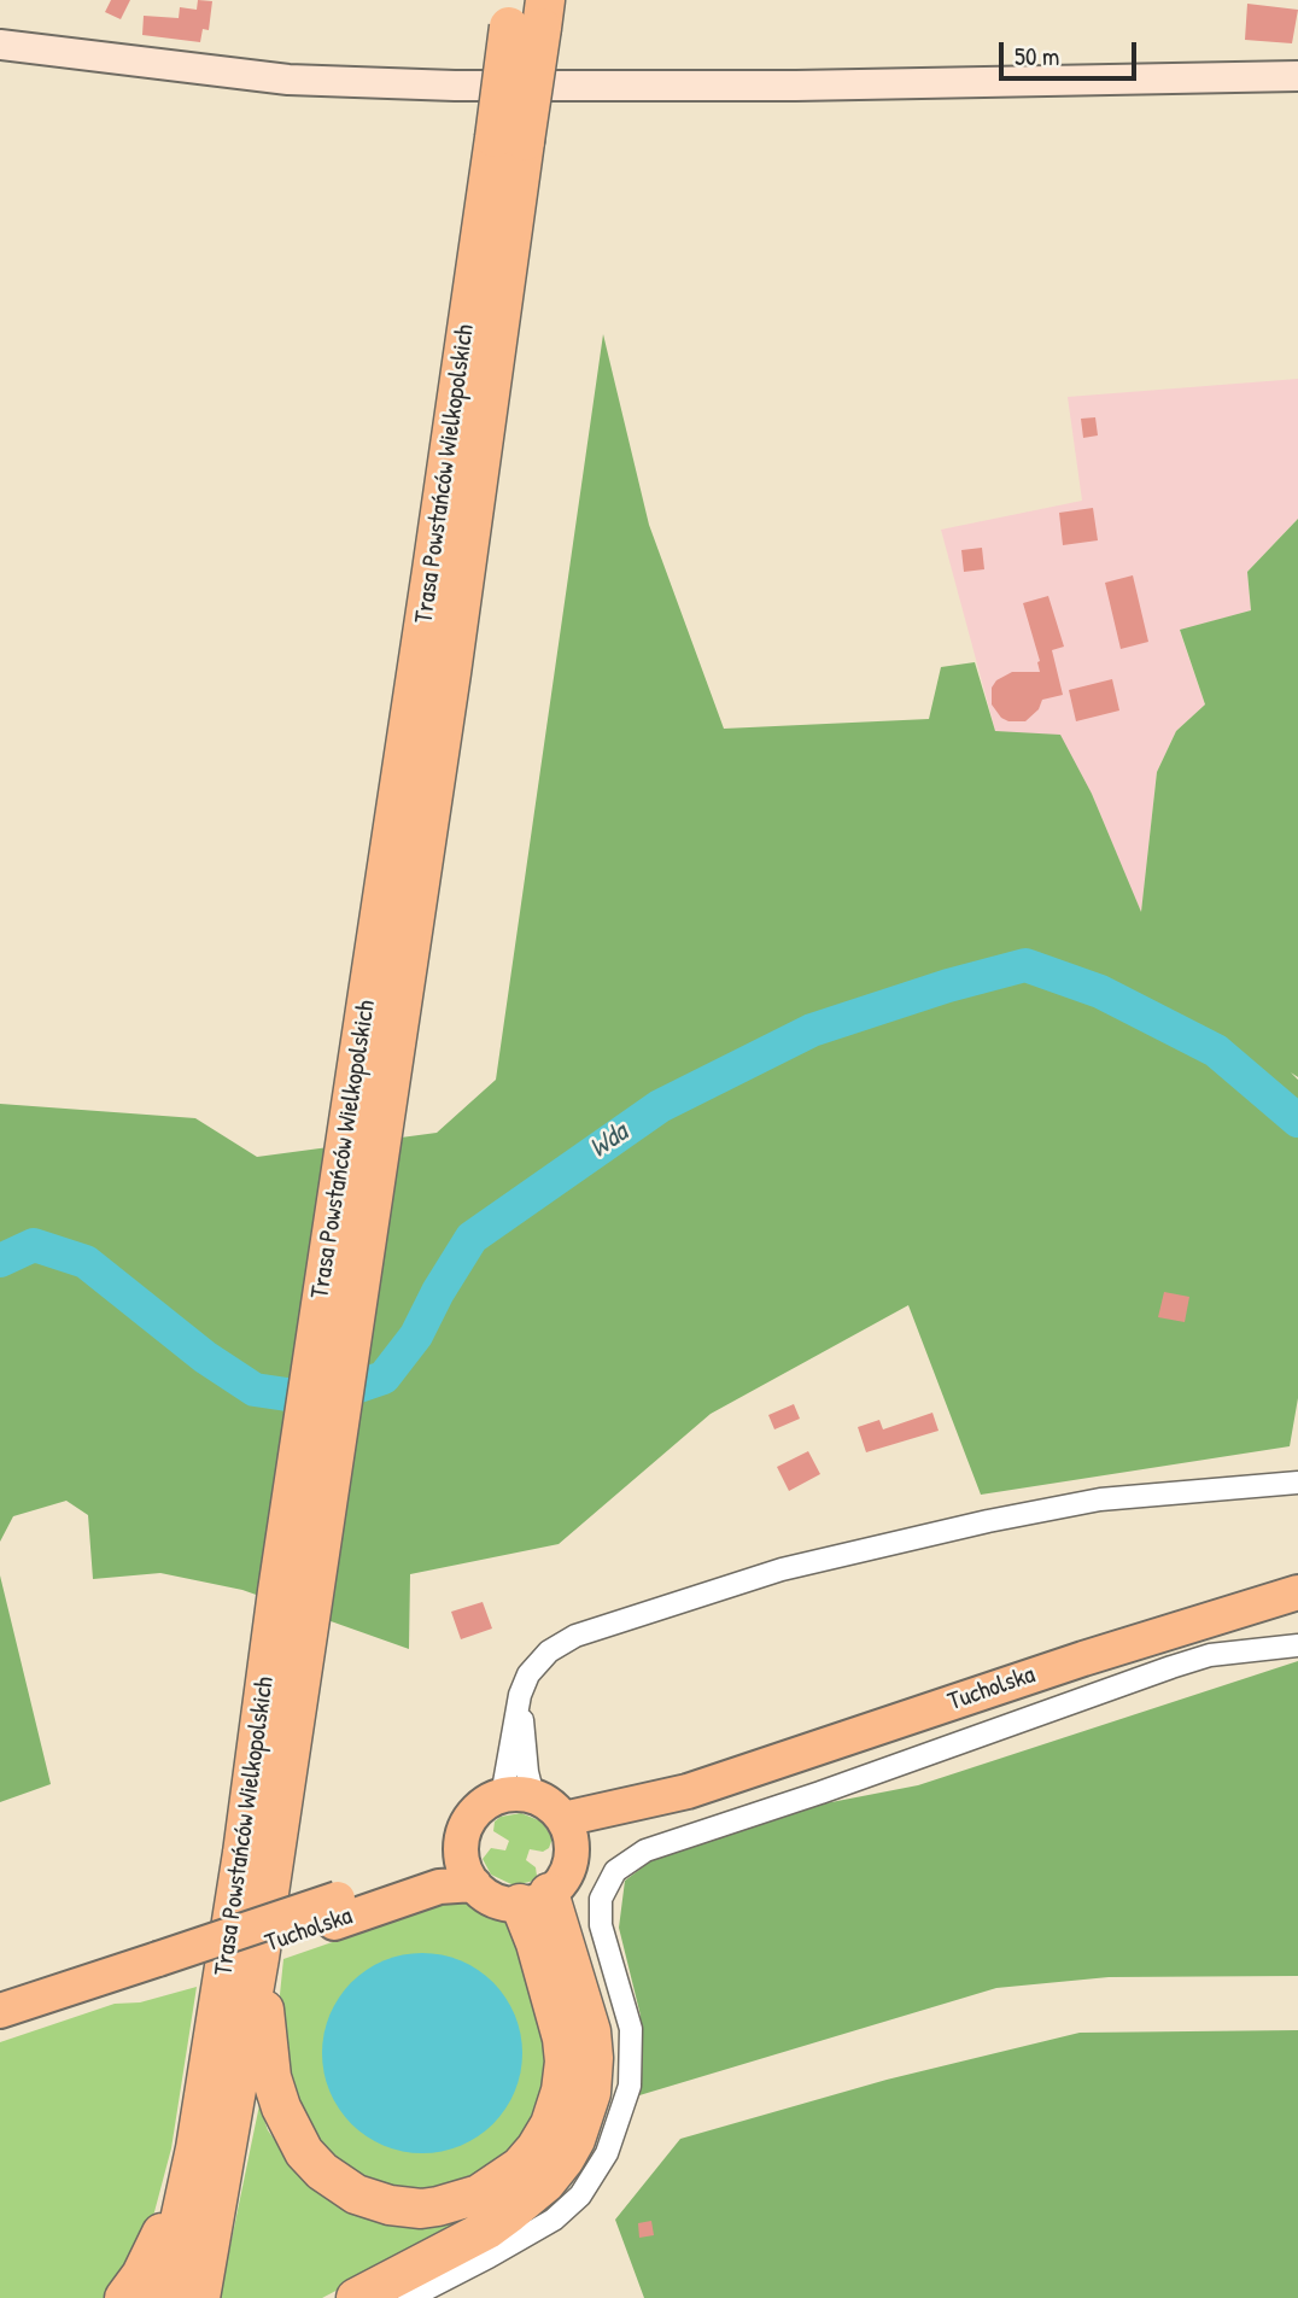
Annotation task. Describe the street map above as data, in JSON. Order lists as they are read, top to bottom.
{
  "streets": {
    "highway": ["Trasa Powstańców Wielkopolskich"],
    "main road": ["Tucholska"]
  },
  "water": ["Wda"],
  "scale_bar": "50 m"
}
